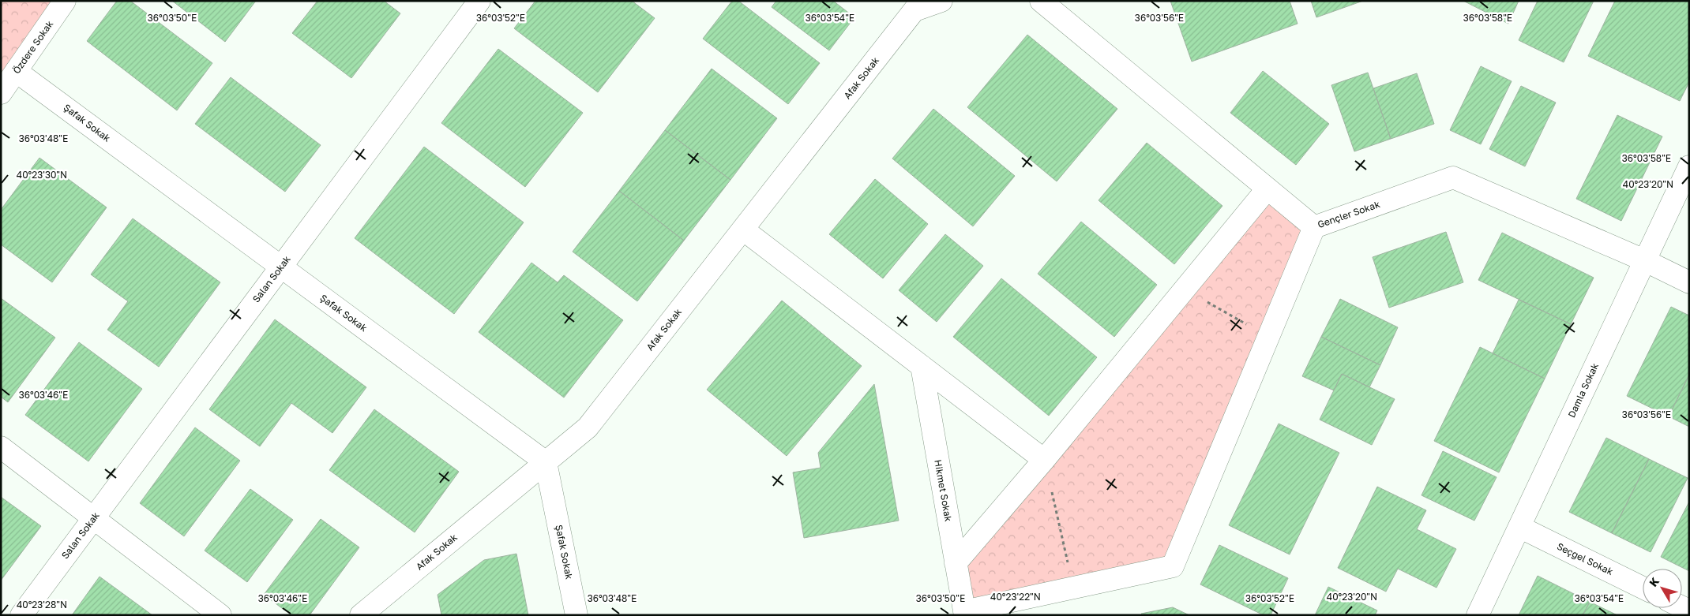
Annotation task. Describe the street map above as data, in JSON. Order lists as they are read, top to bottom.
{
  "streets": {
    "street": [
      "Özdere Sokak",
      "Afak Sokak",
      "Şafak Sokak",
      "Gençler Sokak",
      "Salan Sokak",
      "Damla Sokak",
      "Hikmet Sokak",
      "Seçgel Sokak"
    ]
  },
  "crossings": [
    ["Özdere Sokak", "Şafak Sokak"],
    ["Afak Sokak", "Şafak Sokak"],
    ["Şafak Sokak", "Salan Sokak"],
    ["Gençler Sokak", "Damla Sokak"],
    ["Damla Sokak", "Seçgel Sokak"]
  ],
  "north": "top left",
  "coordinates": [
    "36°03'52\"E",
    "36°03'54\"E",
    "36°03'56\"E",
    "36°03'58\"E",
    "36°03'50\"E",
    "36°03'48\"E",
    "40°23'30\"N",
    "40°23'20\"N",
    "36°03'46\"E",
    "40°23'22\"N",
    "40°23'28\"N"
  ]
}
